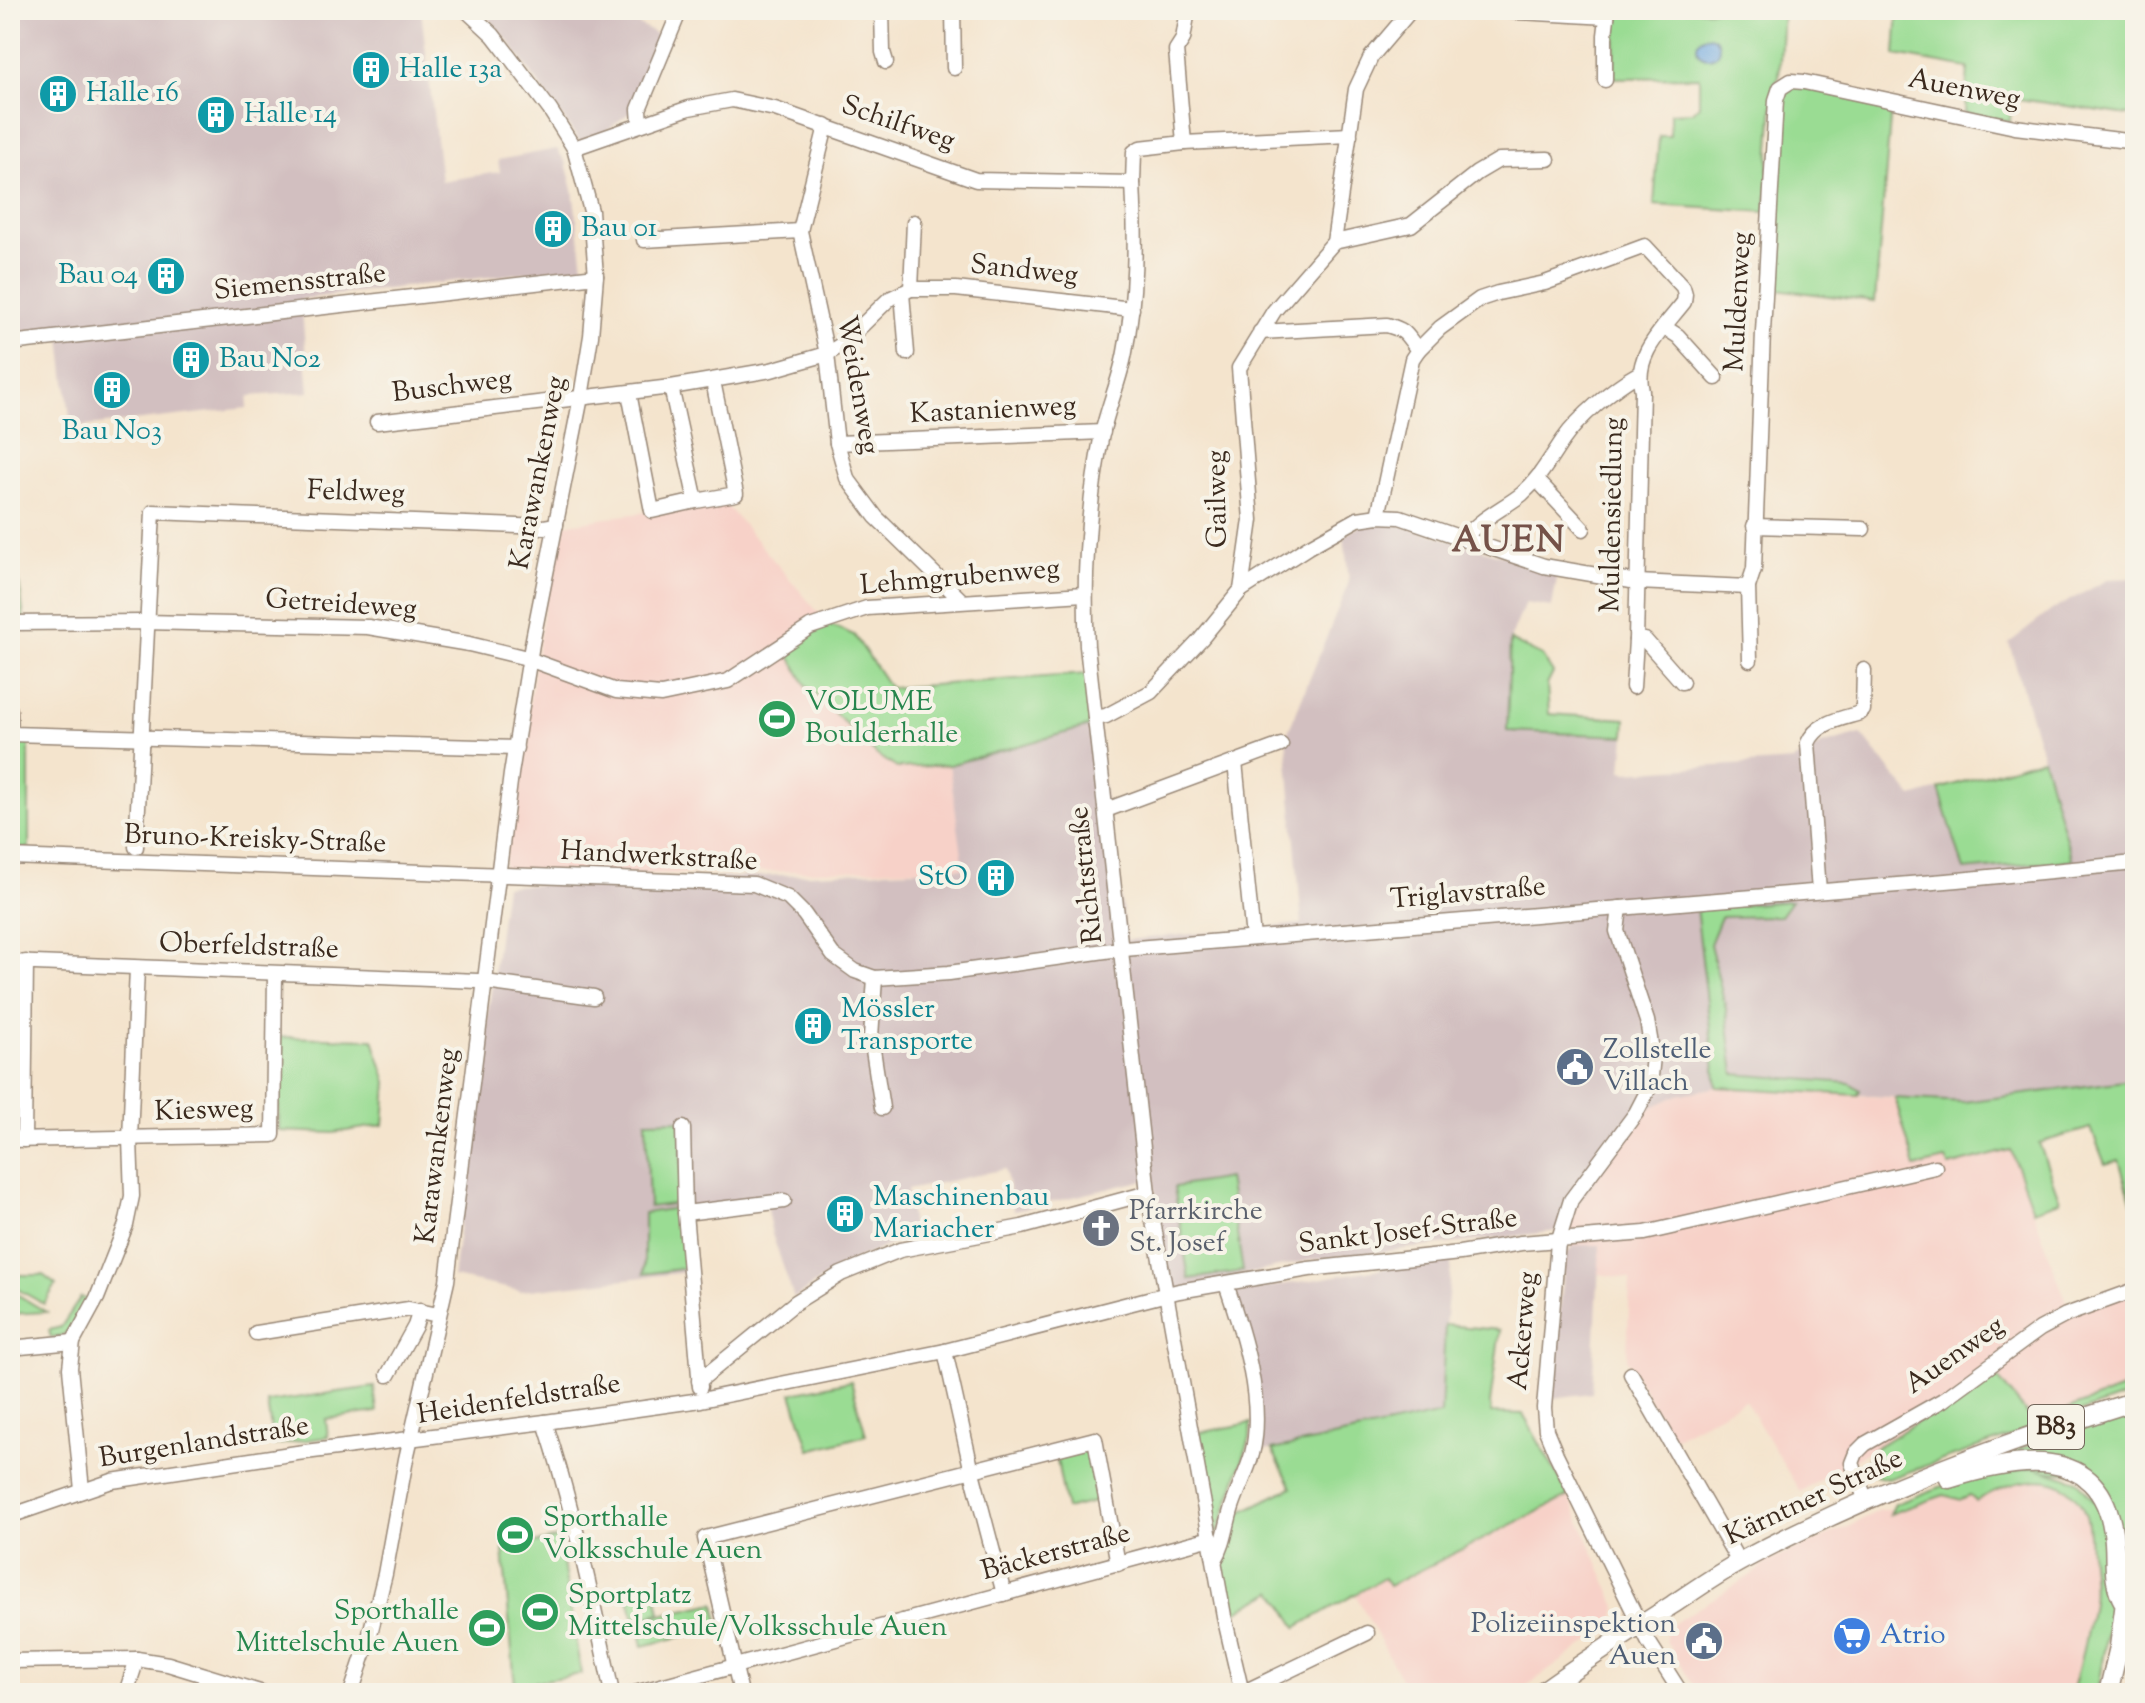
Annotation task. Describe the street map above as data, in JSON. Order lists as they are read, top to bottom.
{
  "streets": {
    "main road": ["B83", "Kärntner Straße"],
    "street": [
      "Auenweg",
      "Schilfweg",
      "Sandweg",
      "Siemensstraße",
      "Muldenweg",
      "Weidenweg",
      "Buschweg",
      "Kastanienweg",
      "Karawankenweg",
      "Feldweg",
      "Gailweg",
      "Muldensiedlung",
      "Lehmgrubenweg",
      "Getreideweg",
      "Bruno-Kreisky-Straße",
      "Handwerkstraße",
      "Richtstraße",
      "Triglavstraße",
      "Oberfeldstraße",
      "Kiesweg",
      "Sankt Josef-Straße",
      "Ackerweg",
      "Heidenfeldstraße",
      "Burgenlandstraße",
      "Bäckerstraße"
    ]
  },
  "crossings": [
    ["Auenweg", "Muldenweg"],
    ["Auenweg", "Kärntner Straße"],
    ["Schilfweg", "Weidenweg"],
    ["Schilfweg", "Karawankenweg"],
    ["Schilfweg", "Richtstraße"],
    ["Sandweg", "Richtstraße"],
    ["Siemensstraße", "Karawankenweg"],
    ["Weidenweg", "Kastanienweg"],
    ["Weidenweg", "Lehmgrubenweg"],
    ["Buschweg", "Karawankenweg"],
    ["Kastanienweg", "Richtstraße"],
    ["Karawankenweg", "Feldweg"],
    ["Karawankenweg", "Lehmgrubenweg"],
    ["Karawankenweg", "Getreideweg"],
    ["Karawankenweg", "Bruno-Kreisky-Straße"],
    ["Karawankenweg", "Handwerkstraße"],
    ["Karawankenweg", "Oberfeldstraße"],
    ["Karawankenweg", "Heidenfeldstraße"],
    ["Karawankenweg", "Burgenlandstraße"],
    ["Feldweg", "Getreideweg"],
    ["Lehmgrubenweg", "Getreideweg"],
    ["Lehmgrubenweg", "Richtstraße"],
    ["Bruno-Kreisky-Straße", "Handwerkstraße"],
    ["Richtstraße", "Triglavstraße"],
    ["Richtstraße", "Sankt Josef-Straße"],
    ["Richtstraße", "Bäckerstraße"],
    ["Triglavstraße", "Ackerweg"],
    ["Oberfeldstraße", "Kiesweg"],
    ["Sankt Josef-Straße", "Ackerweg"],
    ["Sankt Josef-Straße", "Heidenfeldstraße"],
    ["Ackerweg", "Kärntner Straße"],
    ["Heidenfeldstraße", "Burgenlandstraße"]
  ],
  "districts": ["AUEN"],
  "places": {
    "building": [
      "Halle 13a",
      "Halle 16",
      "Halle 14",
      "Bau 01",
      "Bau 04",
      "Bau N02",
      "Bau N03",
      "StO",
      "Mössler Transporte",
      "Maschinenbau Mariacher"
    ],
    "sports": [
      "VOLUME Boulderhalle",
      "Sporthalle Volksschule Auen",
      "Sportplatz Mittelschule/Volksschule Auen",
      "Sporthalle Mittelschule Auen"
    ],
    "public building": ["Zollstelle Villach", "Polizeiinspektion Auen"],
    "church": ["Pfarrkirche St. Josef"],
    "supermarket": ["Atrio"]
  }
}
